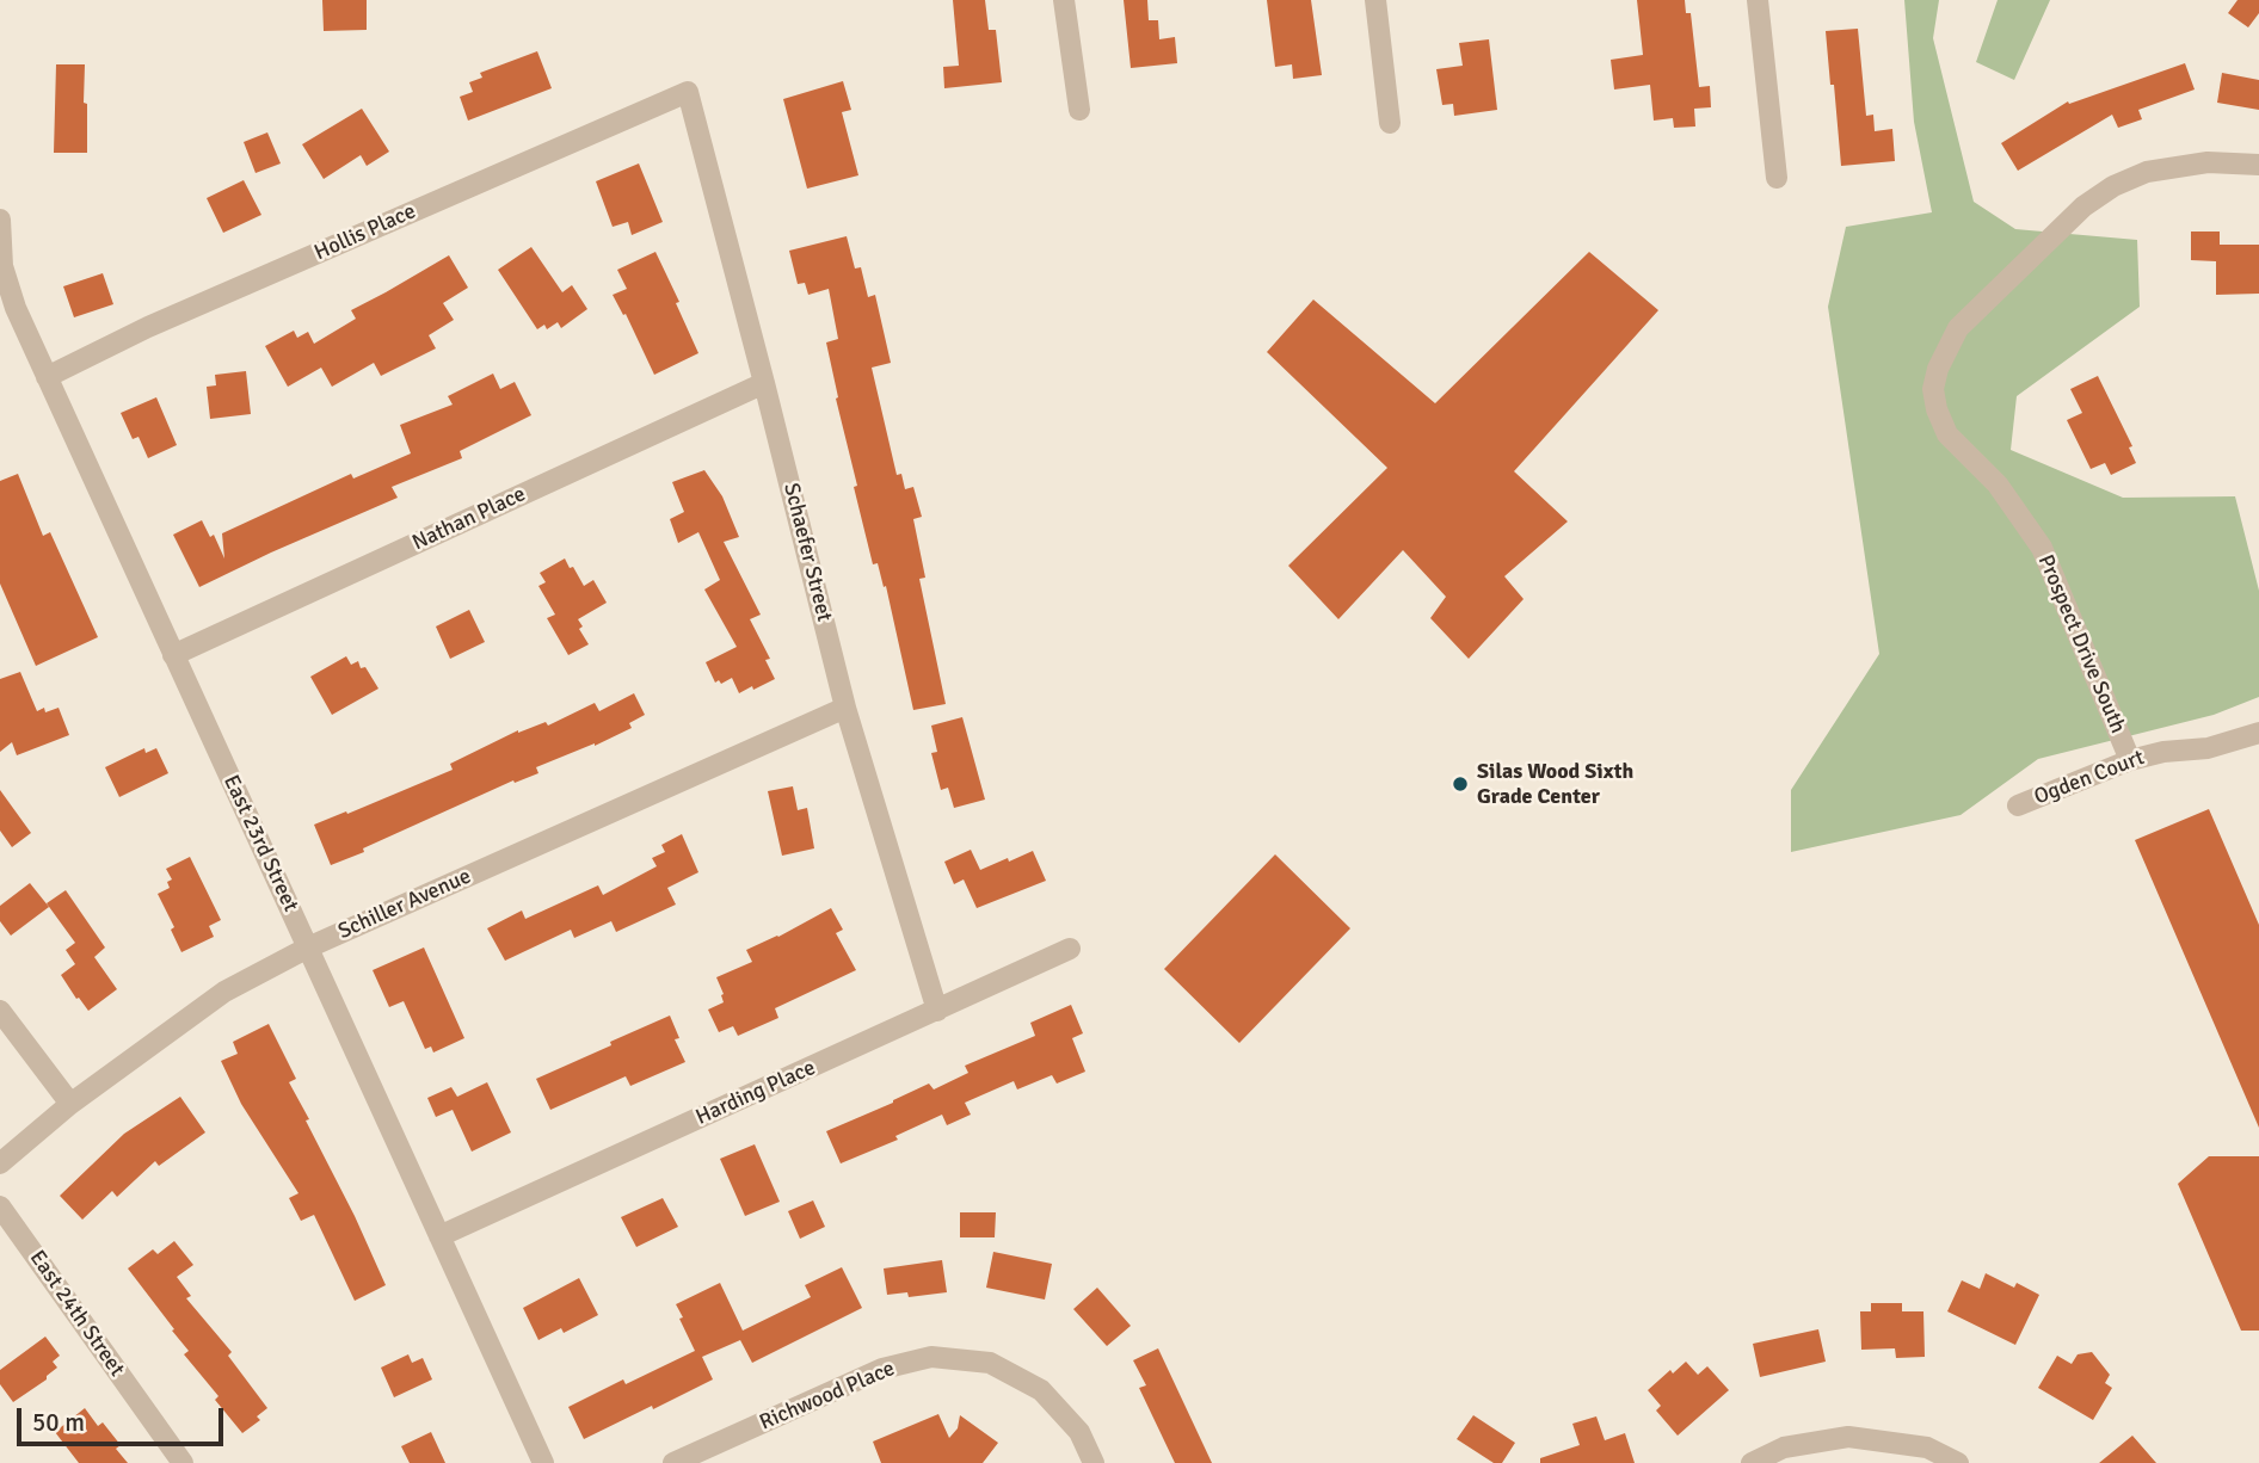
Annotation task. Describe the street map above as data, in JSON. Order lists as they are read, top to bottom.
{
  "streets": {
    "street": [
      "Hollis Place",
      "Nathan Place",
      "Schaefer Street",
      "Prospect Drive South",
      "Ogden Court",
      "East 23rd Street",
      "Schiller Avenue",
      "Harding Place",
      "East 24th Street",
      "Richwood Place"
    ]
  },
  "crossings": [
    ["Hollis Place", "Schaefer Street"],
    ["Hollis Place", "East 23rd Street"],
    ["Nathan Place", "Schaefer Street"],
    ["Nathan Place", "East 23rd Street"],
    ["Schaefer Street", "Schiller Avenue"],
    ["Schaefer Street", "Harding Place"],
    ["Prospect Drive South", "Ogden Court"],
    ["East 23rd Street", "Schiller Avenue"],
    ["East 23rd Street", "Harding Place"]
  ],
  "places": ["Silas Wood Sixth Grade Center"],
  "scale_bar": "50 m"
}
